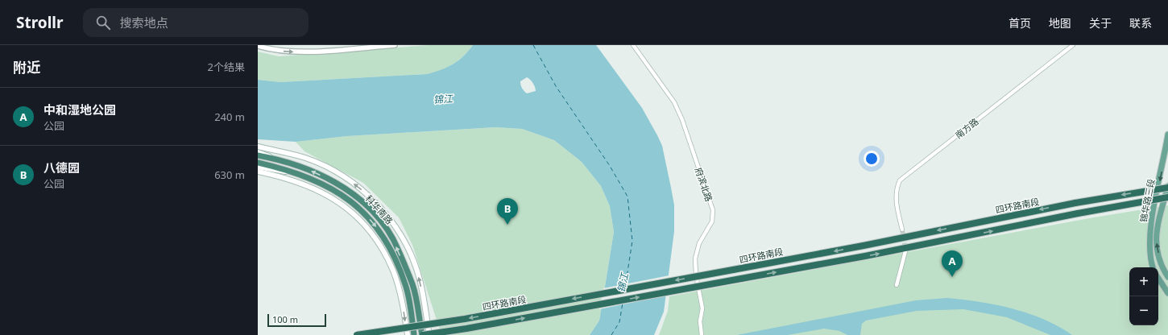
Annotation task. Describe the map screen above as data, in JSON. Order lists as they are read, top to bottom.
{
  "streets": {
    "highway": ["四环路南段", "科华南路"],
    "main road": ["锦华路三段"],
    "street": ["南方路", "府滨北路"]
  },
  "crossings": [
    ["锦华路三段", "四环路南段"],
    ["四环路南段", "科华南路"]
  ],
  "water": ["锦江"],
  "scale_bar": "100 m",
  "page": {
    "header": "Strollr",
    "search": "搜索地点",
    "nav": [
      "首页",
      "地图",
      "关于",
      "联系"
    ],
    "heading": ["附近", "2个结果"],
    "list": [
      {
        "mark": "A",
        "name": "中和湿地公园",
        "note": "公园",
        "value": "240 m"
      },
      {
        "mark": "B",
        "name": "八德园",
        "note": "公园",
        "value": "630 m"
      }
    ],
    "pins": ["B", "A"],
    "map_buttons": ["+", "−"],
    "scale": "100 m"
  }
}
